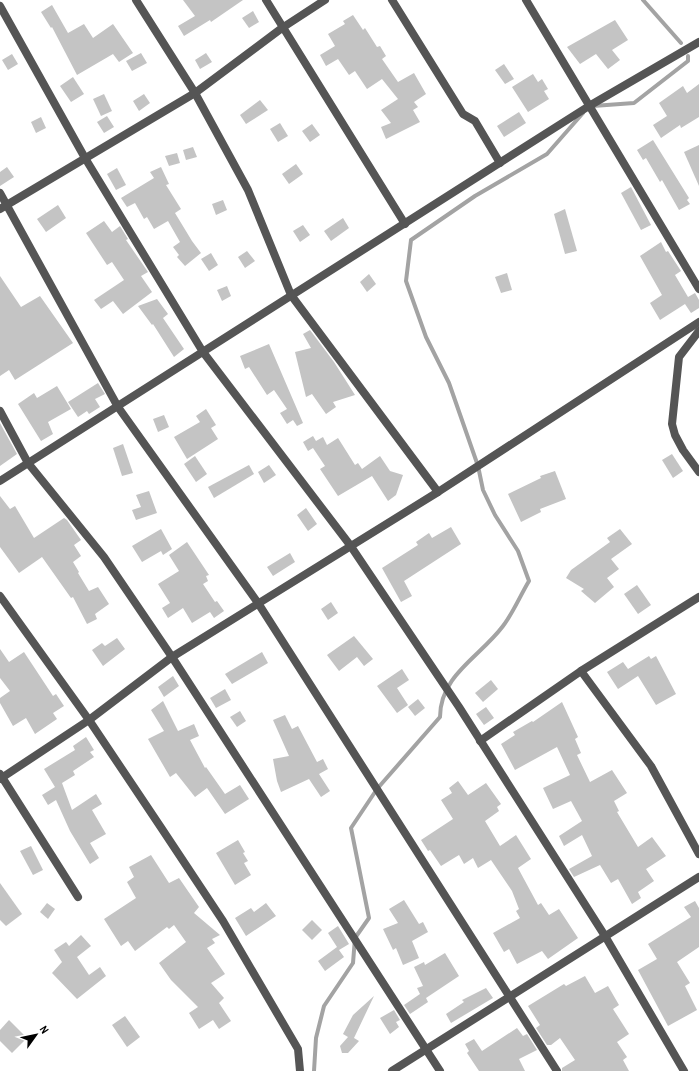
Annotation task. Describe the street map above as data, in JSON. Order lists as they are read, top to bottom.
{
  "north": "top right"
}
